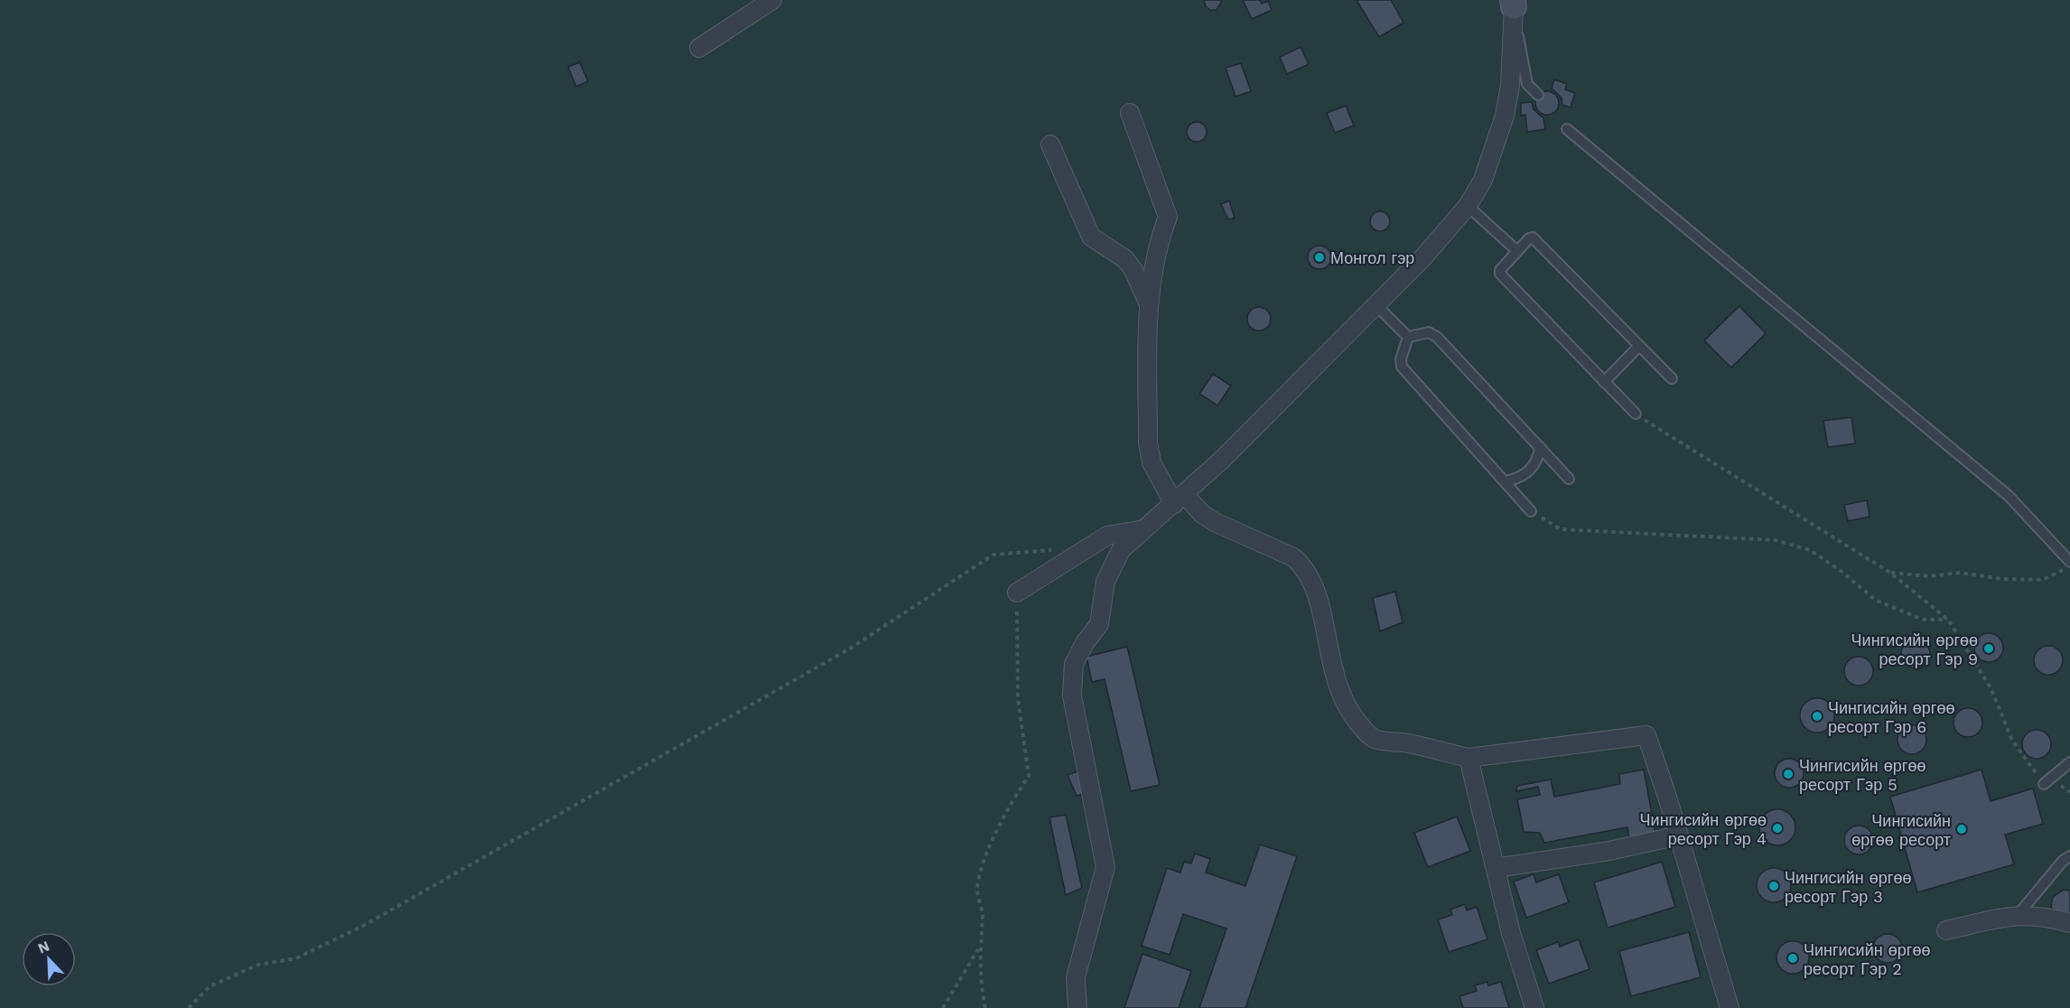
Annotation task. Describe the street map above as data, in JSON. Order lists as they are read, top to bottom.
{
  "places": [
    "Монгол гэр",
    "Чингисийн өргөө ресорт Гэр 9",
    "Чингисийн өргөө ресорт Гэр 6",
    "Чингисийн өргөө ресорт Гэр 5",
    "Чингисийн өргөө ресорт Гэр 4",
    "Чингисийн өргөө ресорт",
    "Чингисийн өргөө ресорт Гэр 3",
    "Чингисийн өргөө ресорт Гэр 2"
  ],
  "north": "top left"
}
